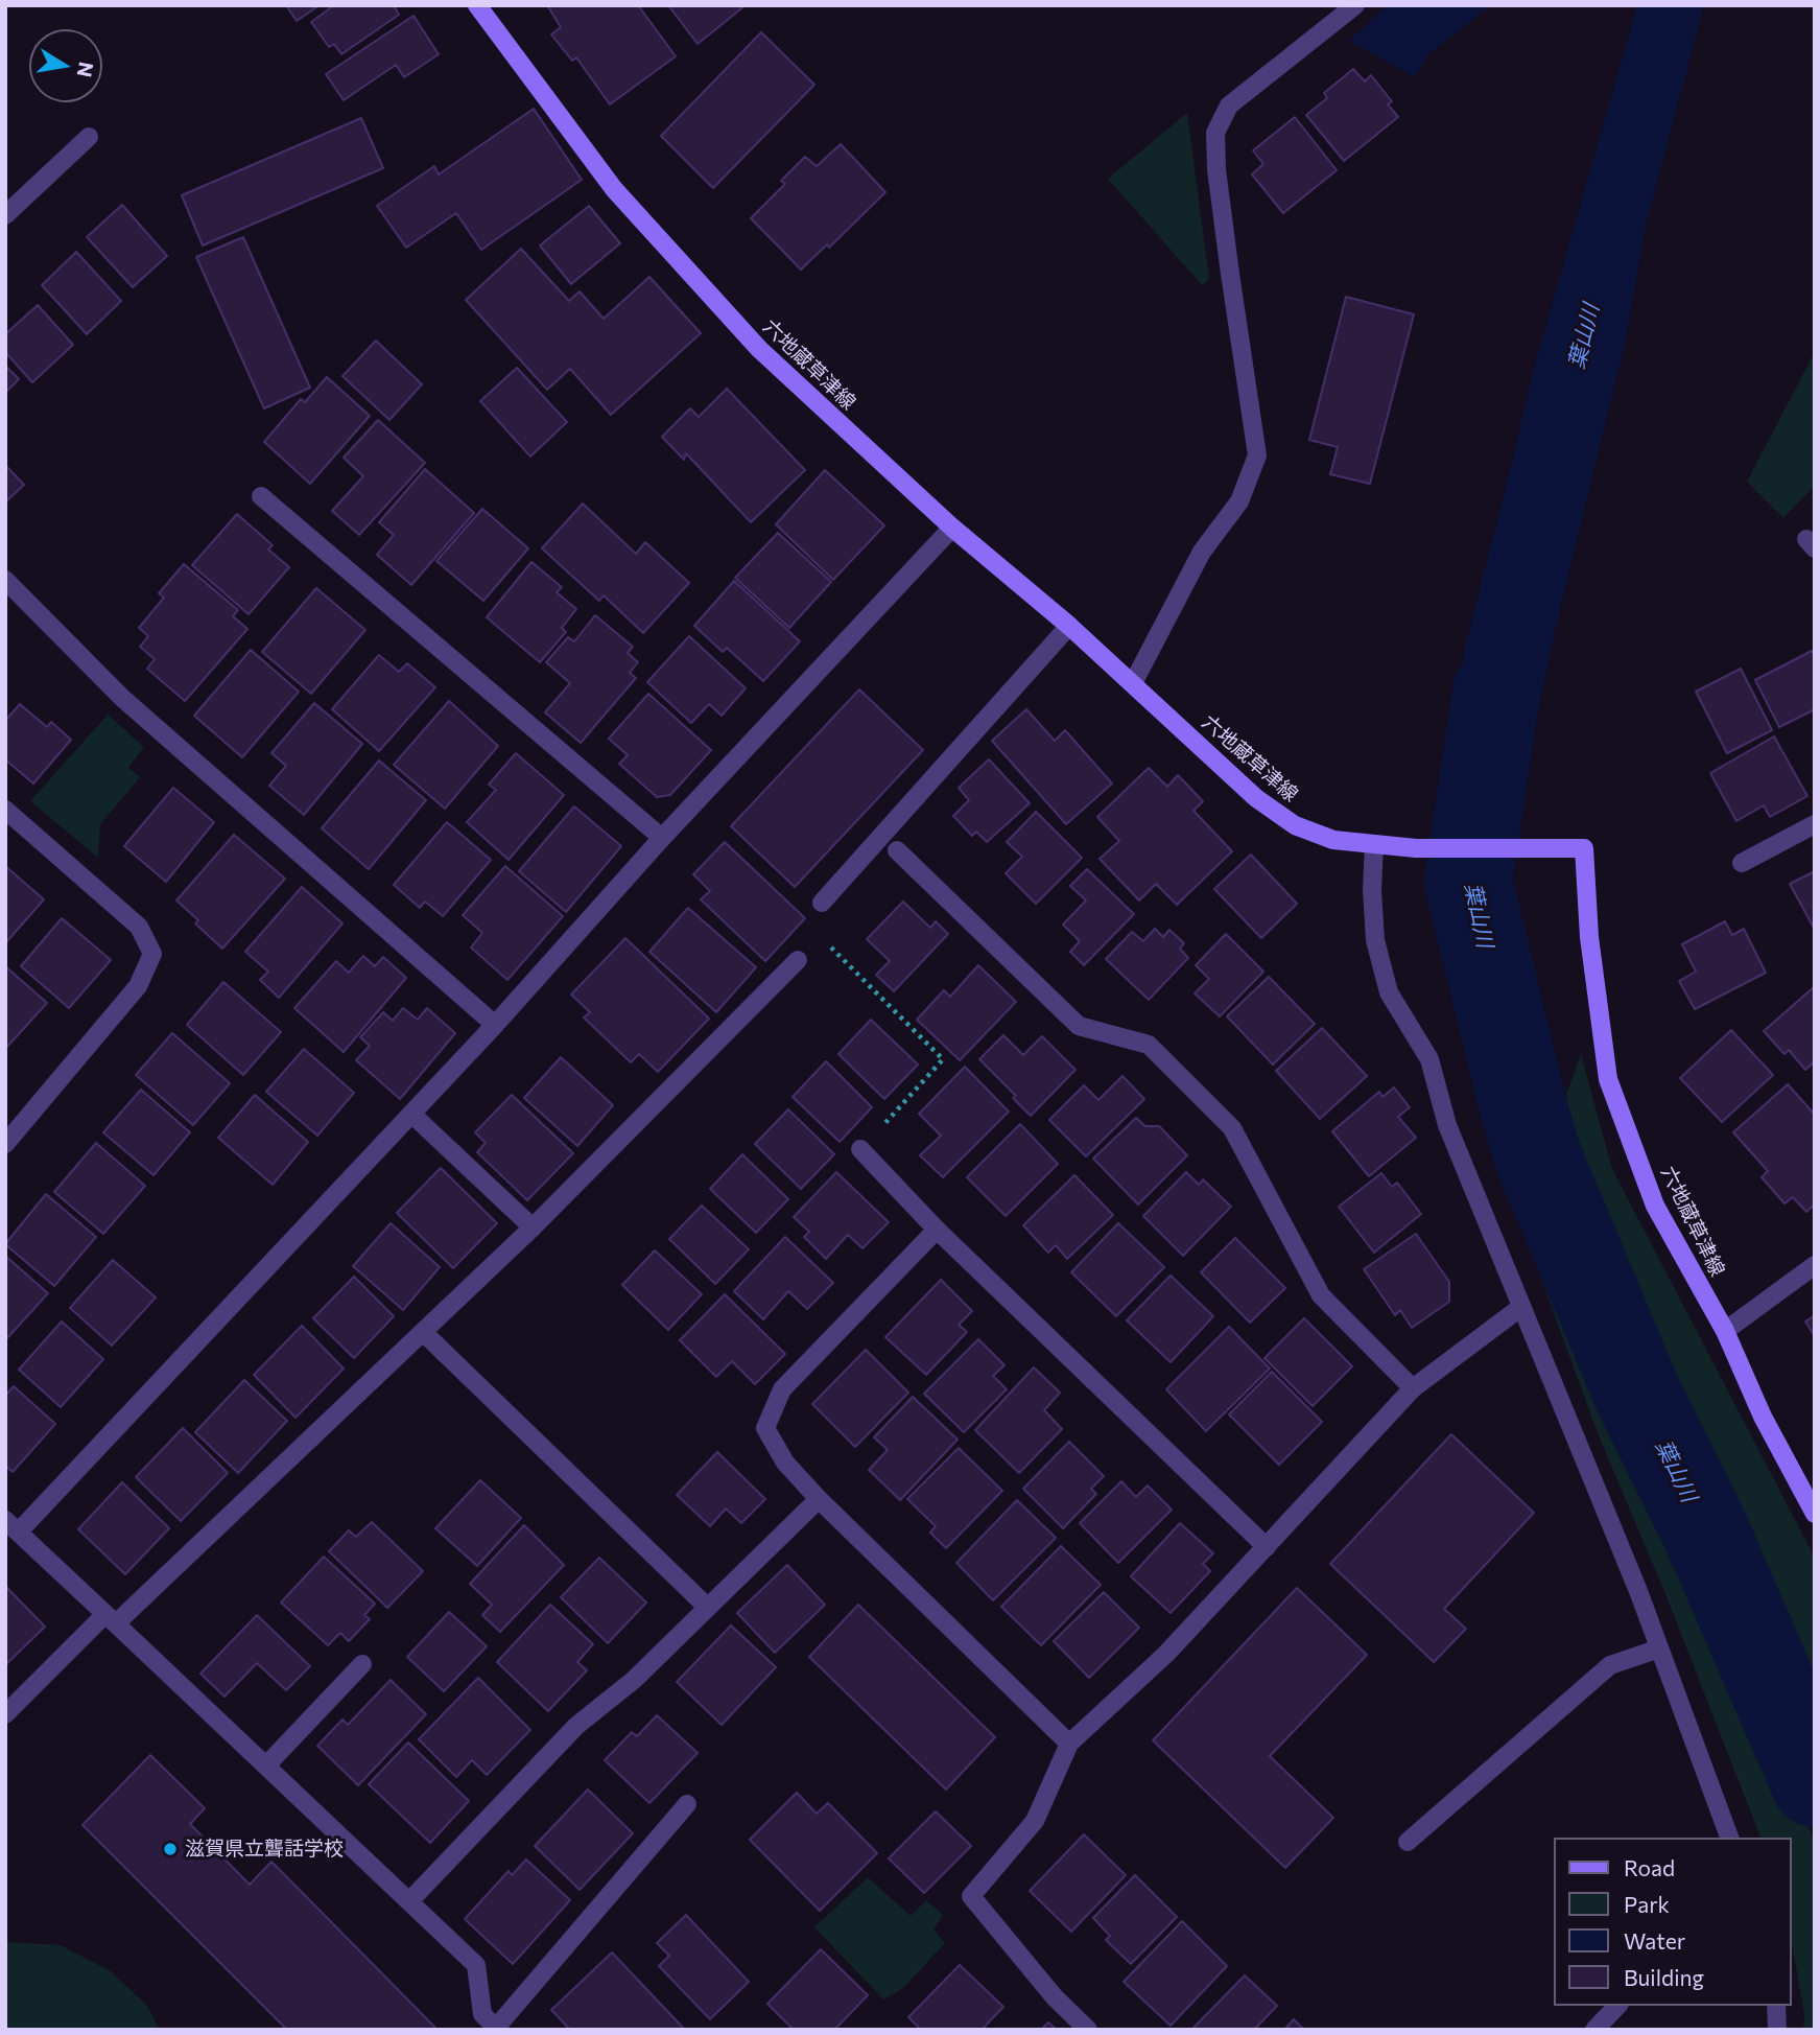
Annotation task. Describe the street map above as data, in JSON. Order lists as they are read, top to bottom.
{
  "streets": {
    "main road": ["六地蔵草津線"]
  },
  "water": ["葉山川"],
  "places": ["滋賀県立聾話学校"],
  "legend": [
    "Road",
    "Park",
    "Water",
    "Building"
  ],
  "north": "right"
}
